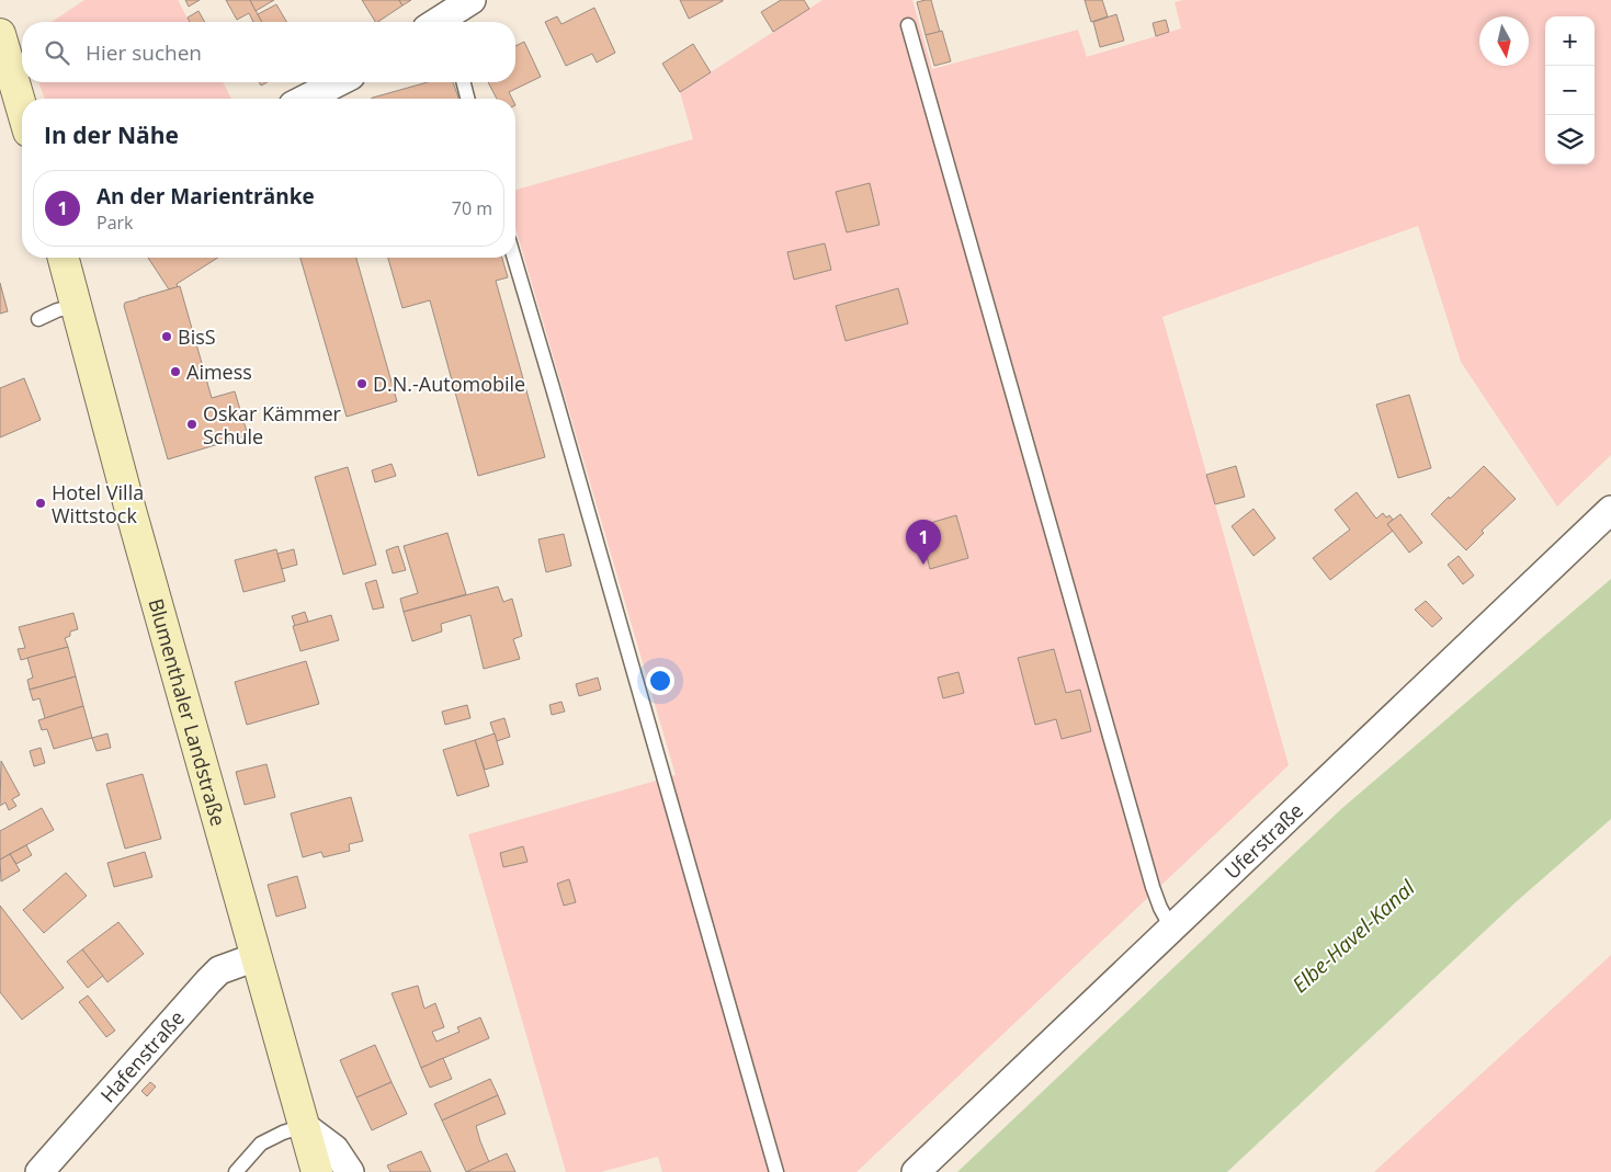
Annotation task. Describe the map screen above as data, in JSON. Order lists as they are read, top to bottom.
{
  "streets": {
    "street": ["Blumenthaler Landstraße", "Uferstraße", "Hafenstraße"]
  },
  "crossings": [
    ["Blumenthaler Landstraße", "Hafenstraße"]
  ],
  "water": ["Elbe-Havel-Kanal"],
  "places": [
    "BisS",
    "Aimess",
    "D.N.-Automobile",
    "Oskar Kämmer Schule",
    "Hotel Villa Wittstock"
  ],
  "north": "bottom",
  "page": {
    "map_buttons": ["+", "−"],
    "search": "Hier suchen",
    "heading": "In der Nähe",
    "list": [
      {
        "mark": "1",
        "name": "An der Marientränke",
        "note": "Park",
        "value": "70 m"
      }
    ],
    "pins": "1"
  }
}
